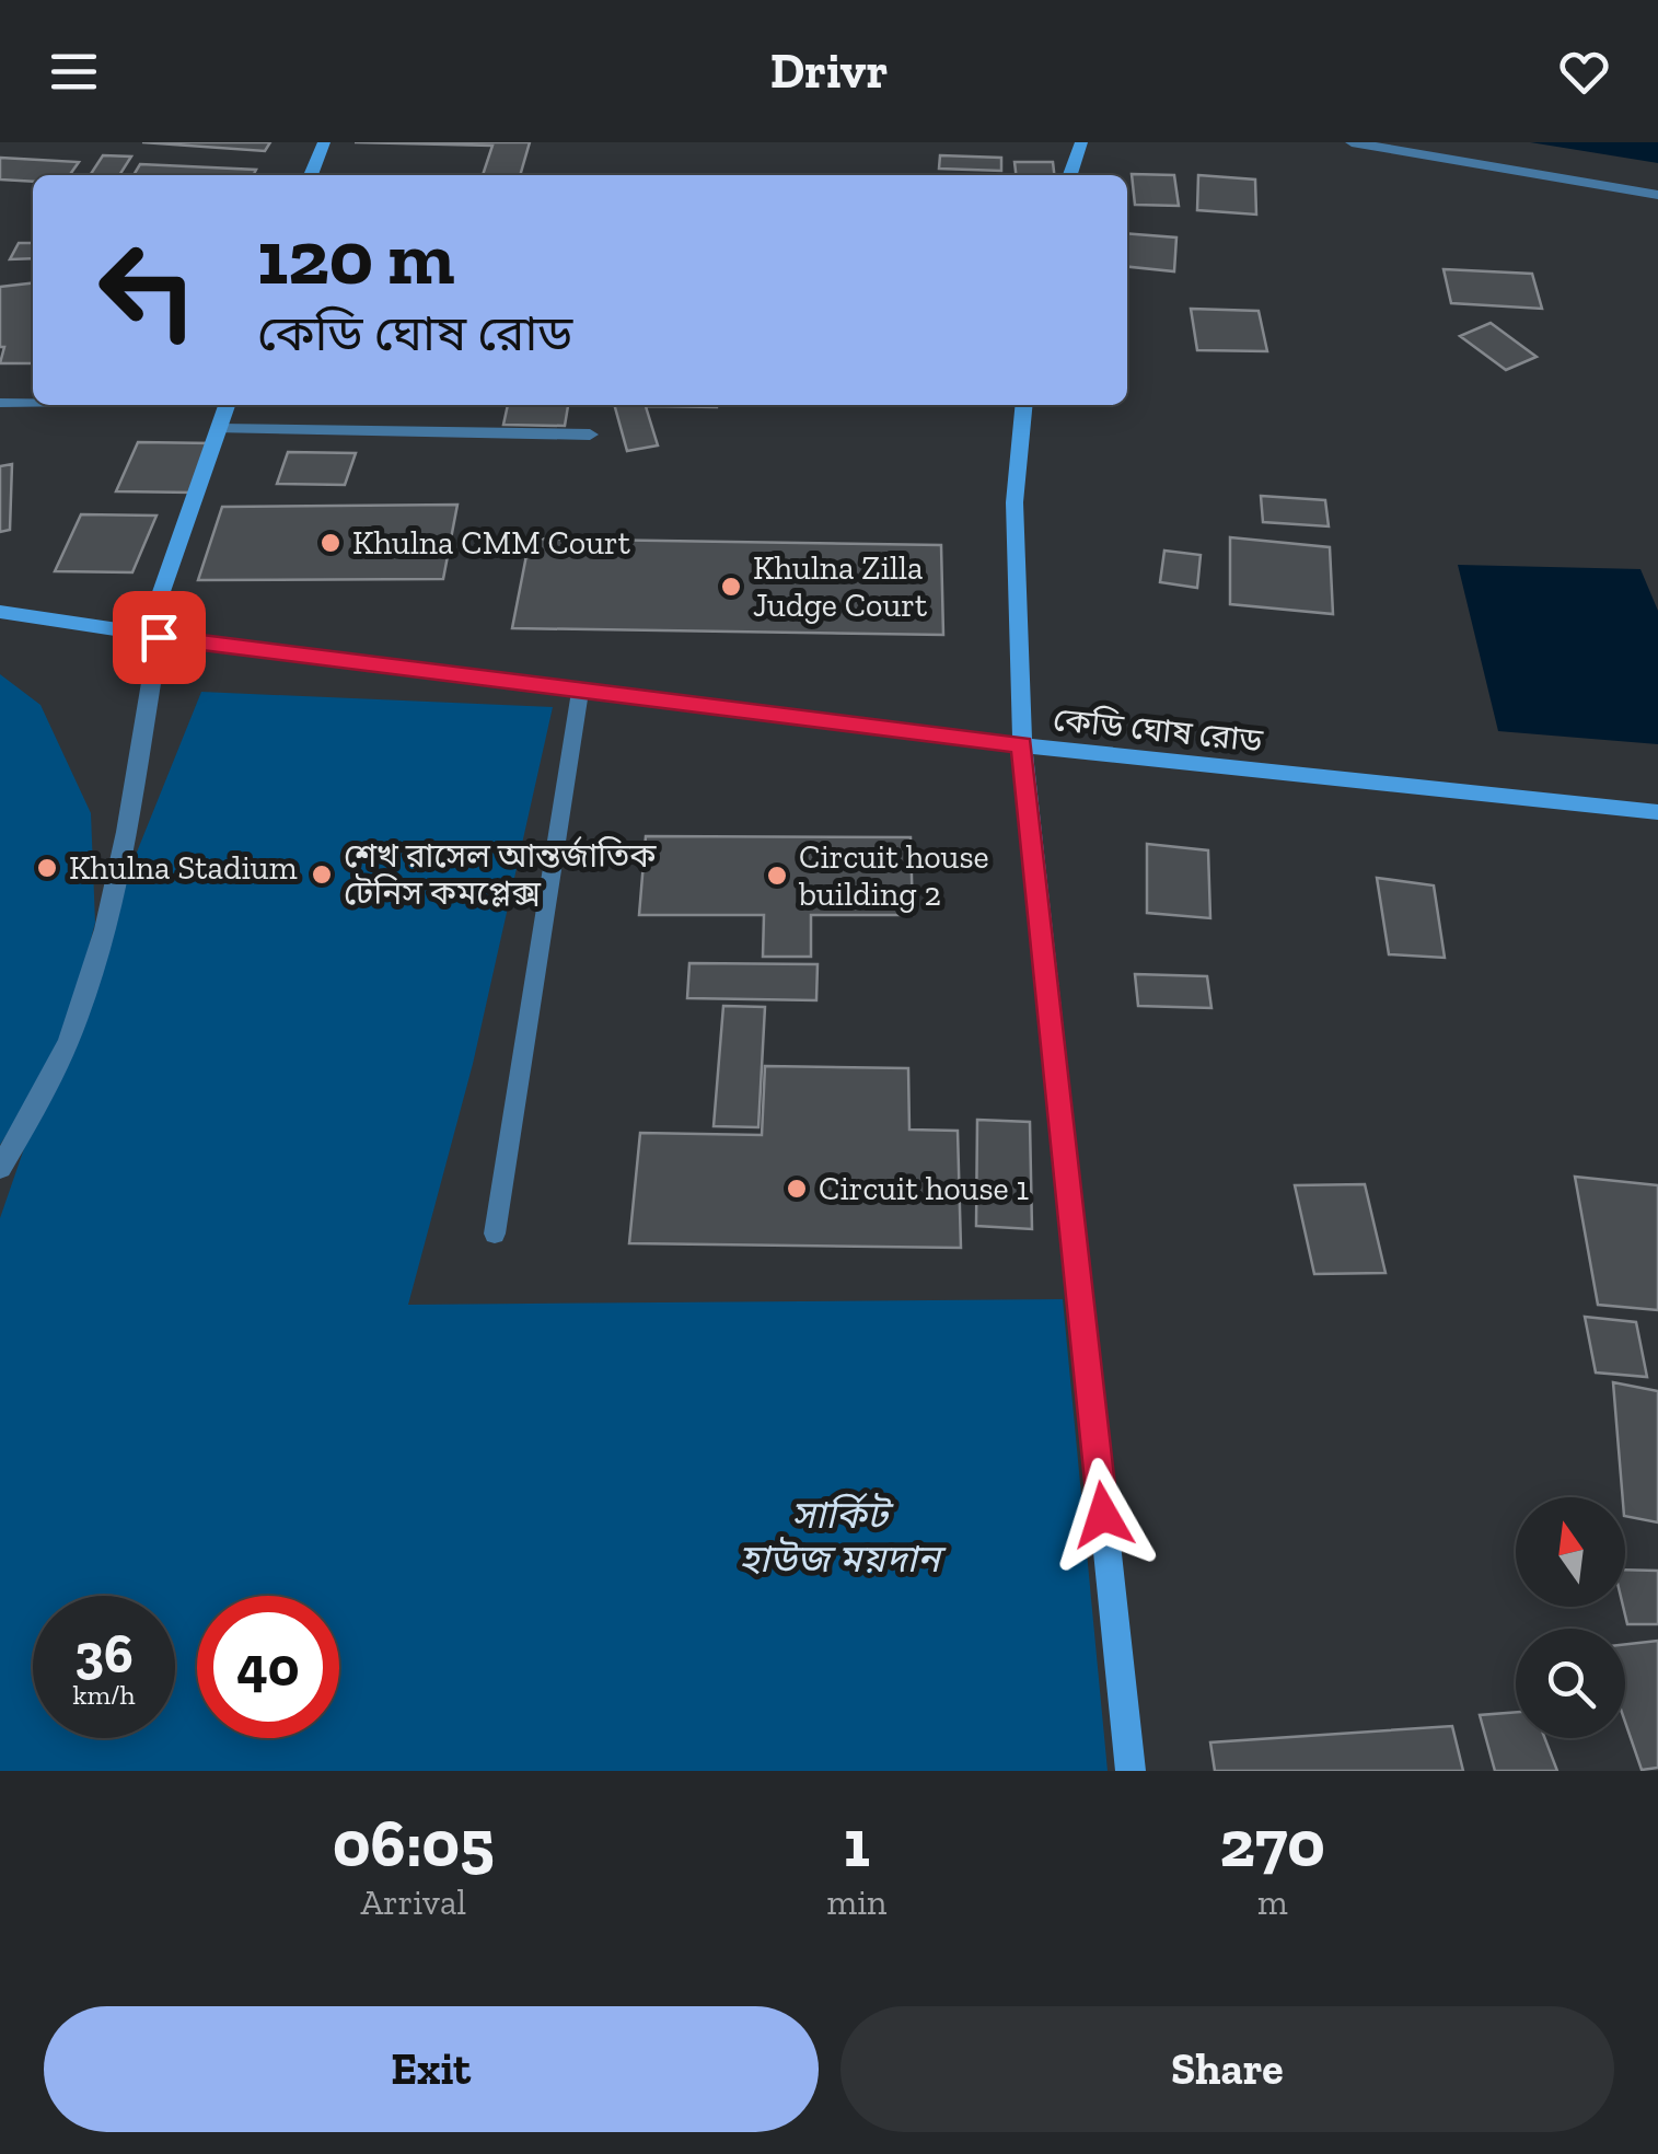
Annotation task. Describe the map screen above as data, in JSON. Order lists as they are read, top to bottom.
{
  "streets": {
    "street": ["কেডি ঘোষ রোড"]
  },
  "parks": ["সার্কিট হাউজ ময়দান"],
  "places": [
    "Khulna CMM Court",
    "Khulna Zilla Judge Court",
    "Khulna Stadium",
    "শেখ রাসেল আন্তর্জাতিক টেনিস কমপ্লেক্স",
    "Circuit house building 2",
    "Circuit house 1"
  ],
  "north": "top",
  "page": {
    "header": "Drivr",
    "turn": ["120 m", "কেডি ঘোষ রোড"],
    "speed": "36 km/h",
    "limit": "40",
    "eta": [
      "06:05",
      "Arrival",
      "1",
      "min",
      "270",
      "m"
    ],
    "buttons": ["Exit", "Share"]
  }
}
